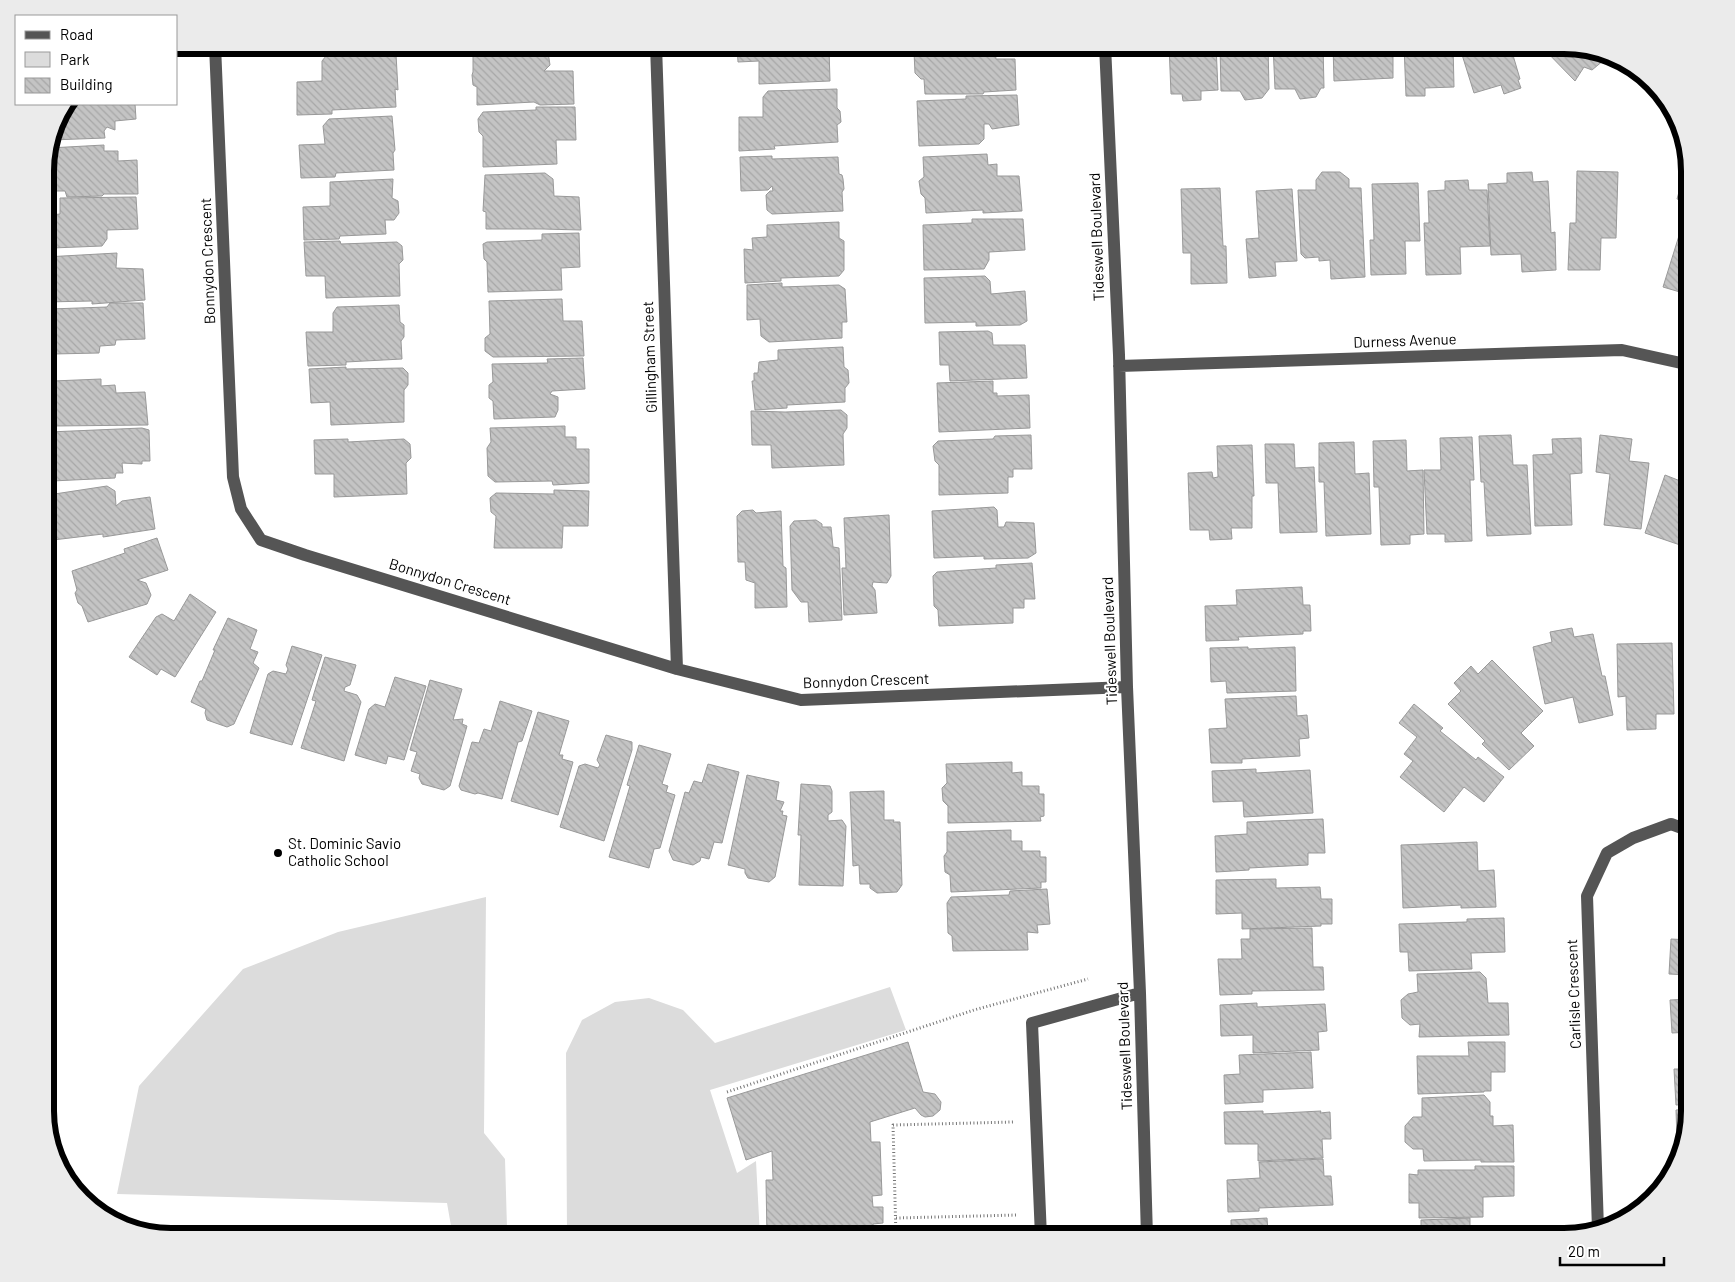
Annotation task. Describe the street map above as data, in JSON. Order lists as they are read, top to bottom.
{
  "streets": {
    "street": [
      "Tideswell Boulevard",
      "Bonnydon Crescent",
      "Durness Avenue",
      "Gillingham Street",
      "Carlisle Crescent"
    ]
  },
  "crossings": [
    ["Tideswell Boulevard", "Bonnydon Crescent"],
    ["Tideswell Boulevard", "Durness Avenue"],
    ["Bonnydon Crescent", "Gillingham Street"]
  ],
  "places": ["St. Dominic Savio Catholic School"],
  "legend": ["Road", "Park", "Building"],
  "scale_bar": "20 m"
}
